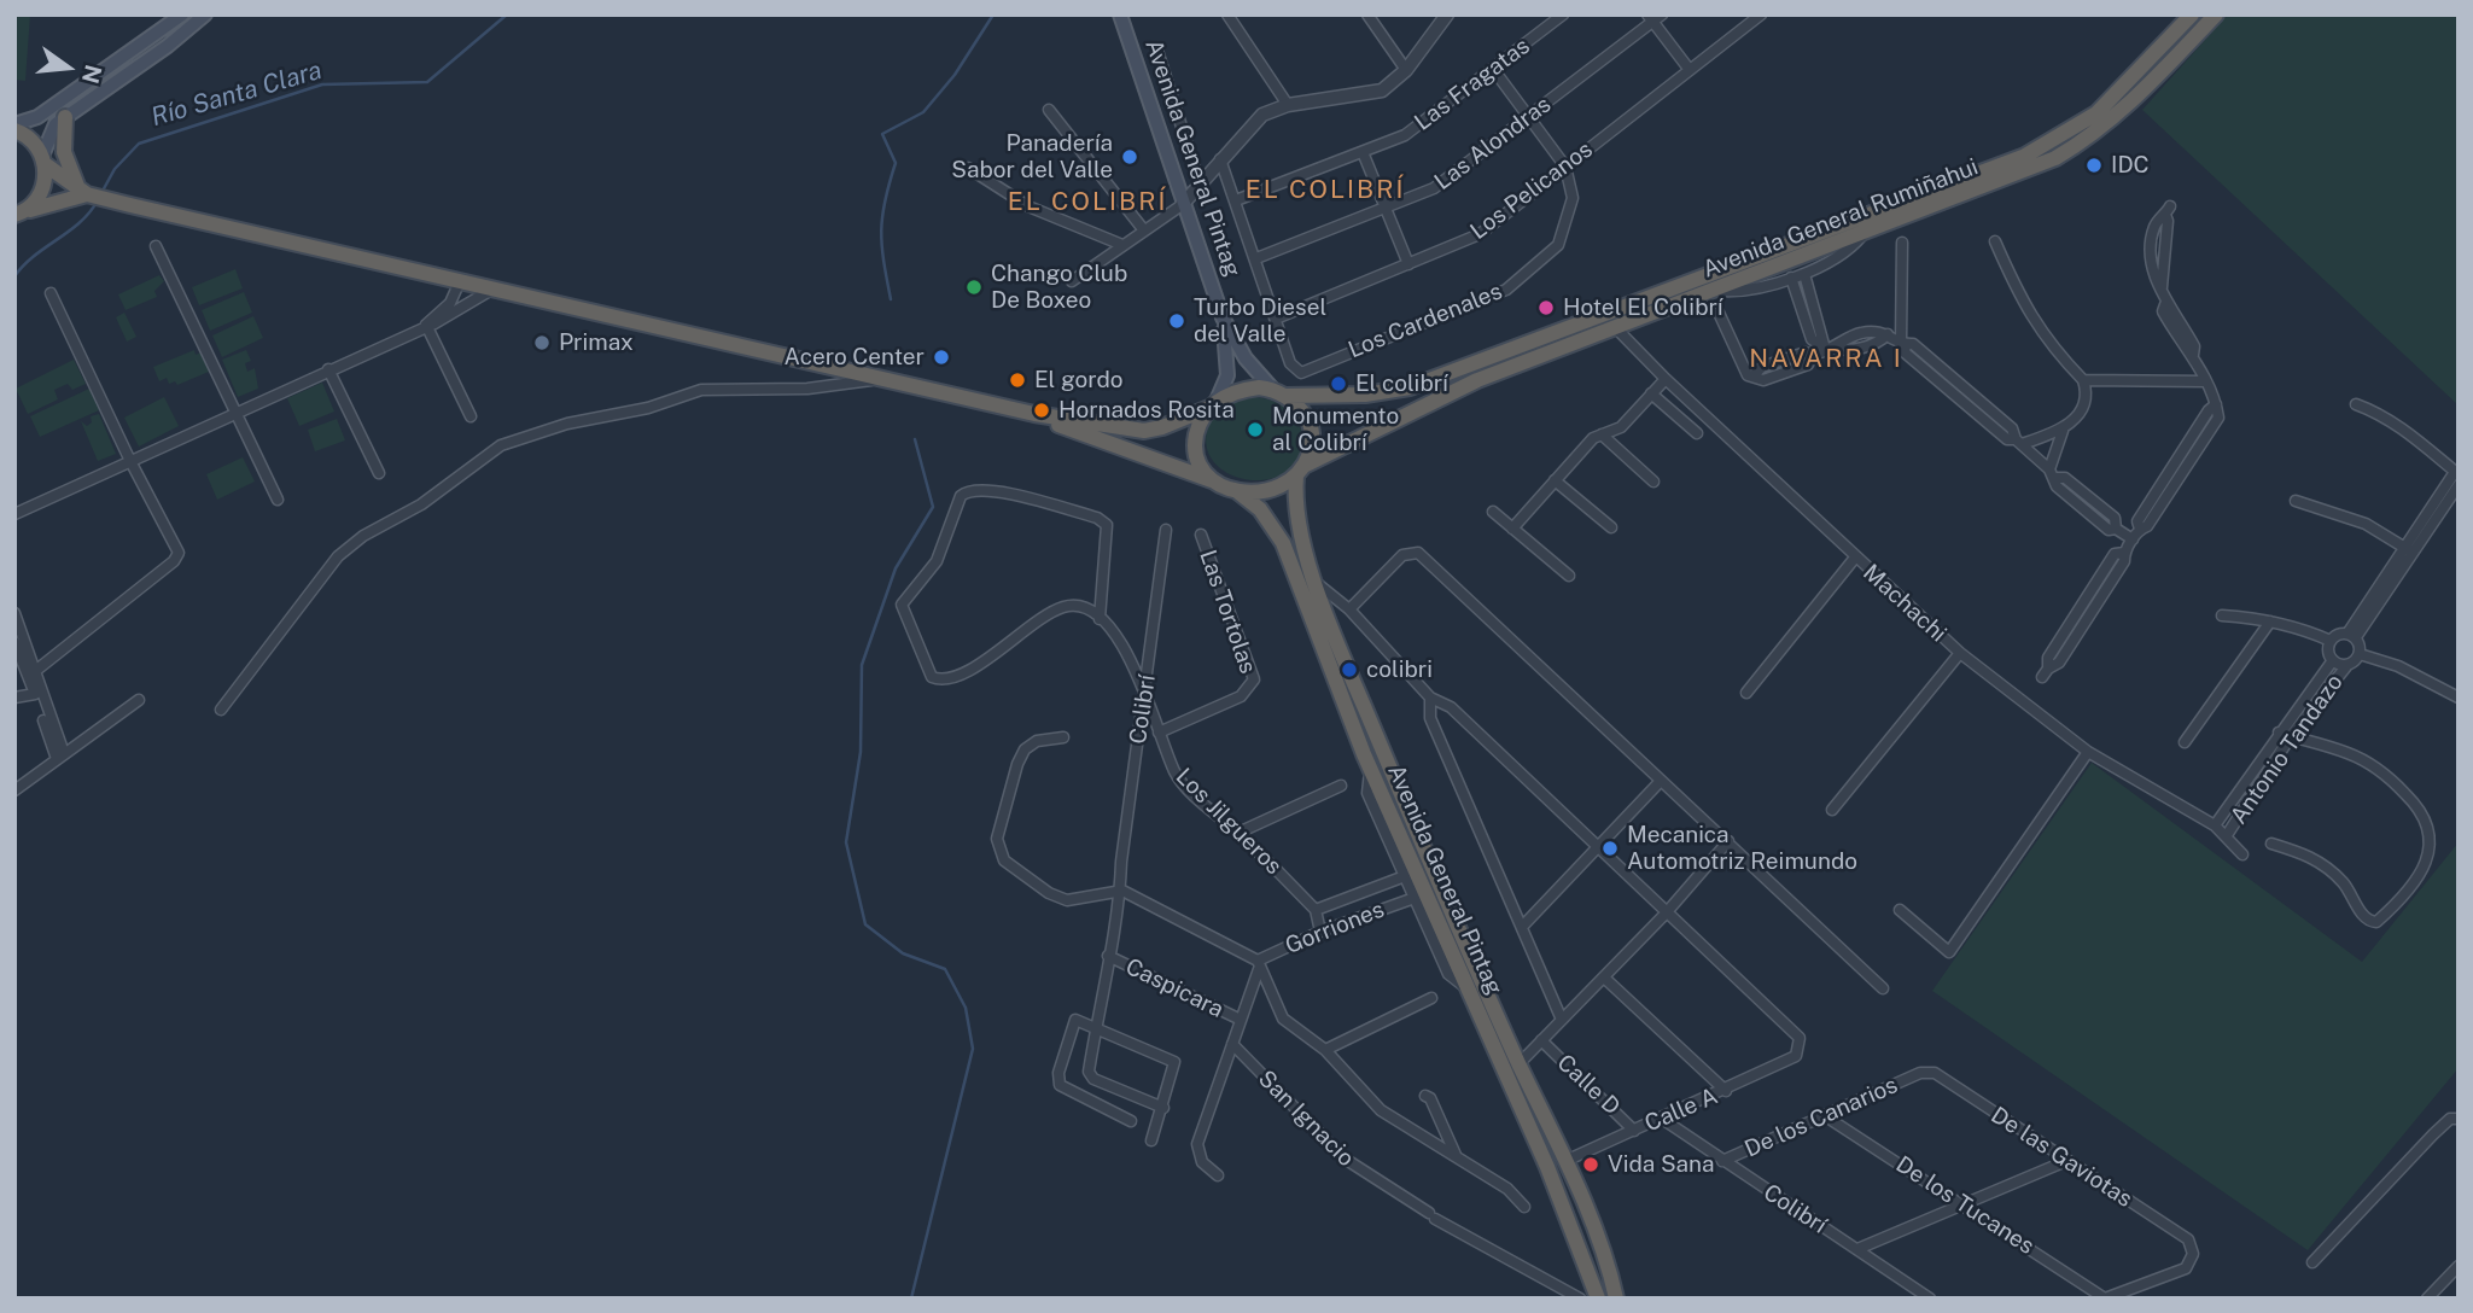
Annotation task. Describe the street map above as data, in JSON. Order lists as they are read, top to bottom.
{
  "streets": {
    "highway": ["Avenida General Pintag", "Avenida General Rumiñahui"],
    "street": [
      "Las Fragatas",
      "Las Alondras",
      "Los Pelicanos",
      "Los Cardenales",
      "Machachi",
      "Las Tortolas",
      "Colibrí",
      "Antonio Tandazo",
      "Los Jilgueros",
      "Gorriones",
      "Caspicara",
      "Calle D",
      "Calle A",
      "De los Canarios",
      "San Ignacio",
      "De las Gaviotas",
      "De los Tucanes"
    ]
  },
  "crossings": [
    ["Avenida General Pintag", "Avenida General Rumiñahui"],
    ["Avenida General Pintag", "Calle A"],
    ["Los Pelicanos", "Los Cardenales"],
    ["Avenida General Rumiñahui", "Machachi"],
    ["Machachi", "Antonio Tandazo"],
    ["Las Tortolas", "Los Jilgueros"],
    ["Colibrí", "Los Jilgueros"],
    ["Colibrí", "Caspicara"],
    ["Colibrí", "Calle A"],
    ["Colibrí", "De los Canarios"],
    ["Calle D", "Calle A"],
    ["De los Canarios", "De las Gaviotas"],
    ["De los Canarios", "De los Tucanes"],
    ["De las Gaviotas", "De los Tucanes"]
  ],
  "districts": ["EL COLIBRÍ", "EL COLIBRÍ", "NAVARRA I"],
  "water": ["Río Santa Clara"],
  "places": [
    "Panadería Sabor del Valle",
    "IDC",
    "Chango Club De Boxeo",
    "Hotel El Colibrí",
    "Turbo Diesel del Valle",
    "Primax",
    "Acero Center",
    "El gordo",
    "El colibrí",
    "Hornados Rosita",
    "Monumento al Colibrí",
    "colibri",
    "Mecanica Automotriz Reimundo",
    "Vida Sana"
  ],
  "north": "right"
}
